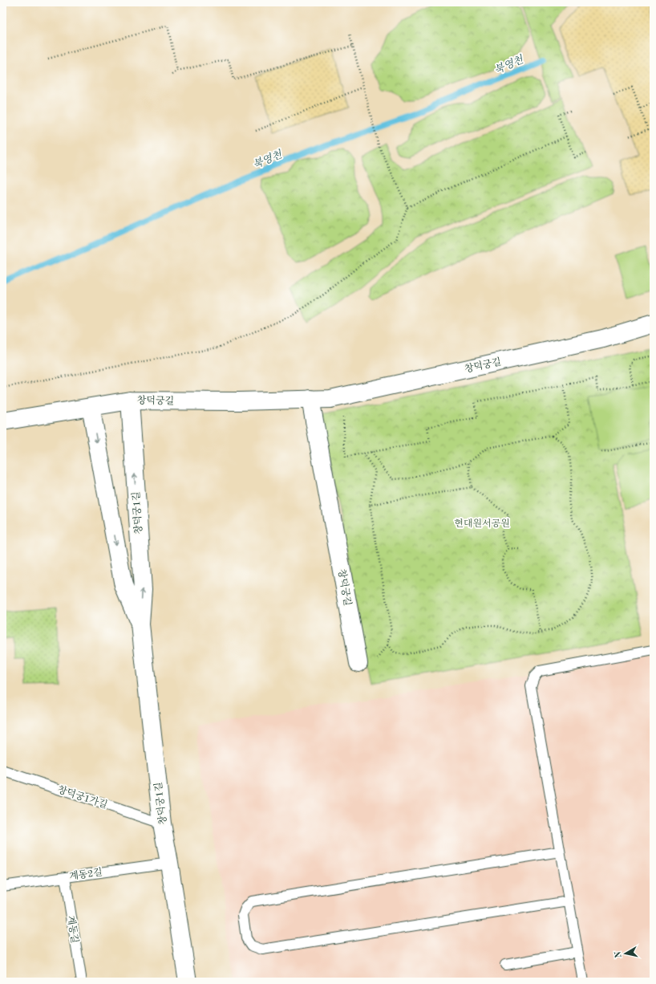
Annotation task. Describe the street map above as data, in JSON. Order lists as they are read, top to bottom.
{
  "streets": {
    "street": ["창덕궁길", "창덕궁1길"],
    "lane": ["창덕궁1가길", "계동2길", "계동길"]
  },
  "crossings": [
    ["창덕궁길", "창덕궁1길"],
    ["창덕궁1길", "창덕궁1가길"],
    ["창덕궁1길", "계동2길"],
    ["계동2길", "계동길"]
  ],
  "water": ["북영천"],
  "parks": ["현대원서공원"],
  "north": "left"
}
